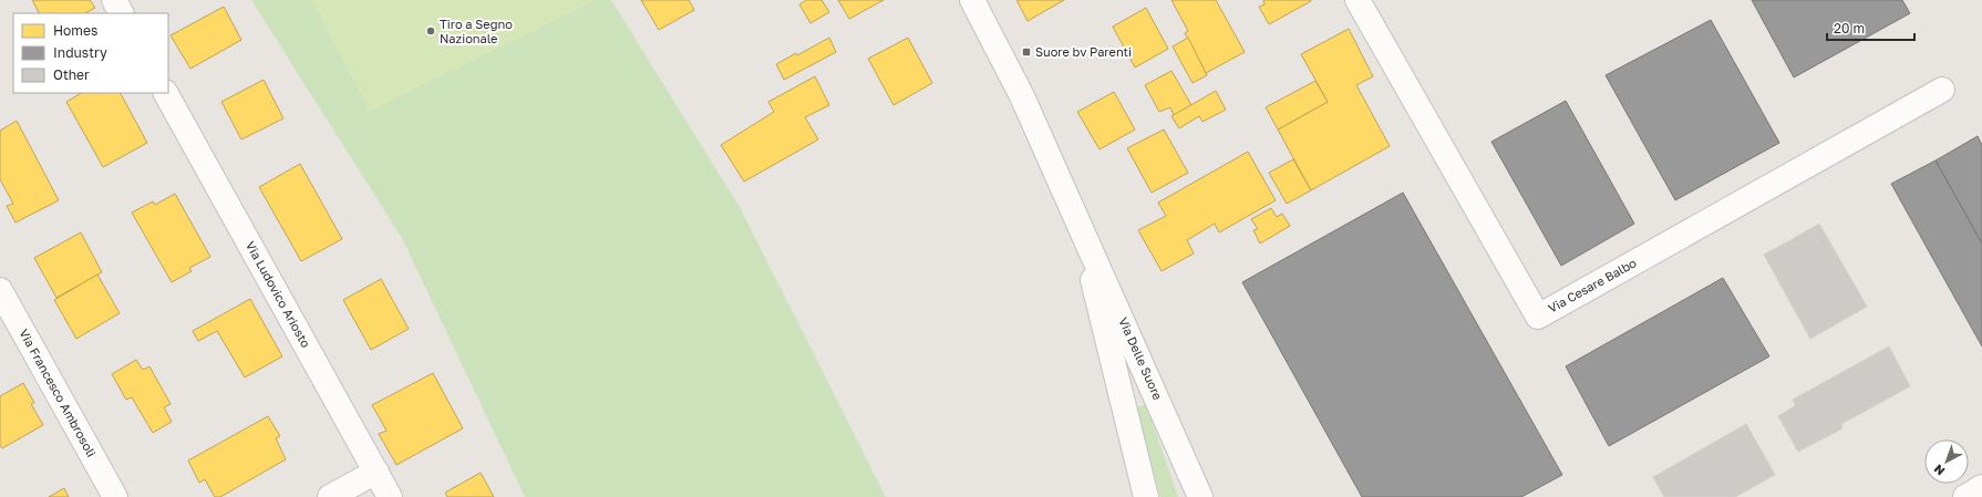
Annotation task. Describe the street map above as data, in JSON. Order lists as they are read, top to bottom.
{
  "streets": {
    "street": [
      "Via Cesare Balbo",
      "Via Ludovico Ariosto",
      "Via Delle Suore",
      "Via Francesco Ambrosoli"
    ]
  },
  "places": {
    "other": ["Tiro a Segno Nazionale"],
    "transit": ["Suore bv Parenti"]
  },
  "legend": ["Homes", "Industry", "Other"],
  "scale_bar": "20 m",
  "north": "bottom left"
}
